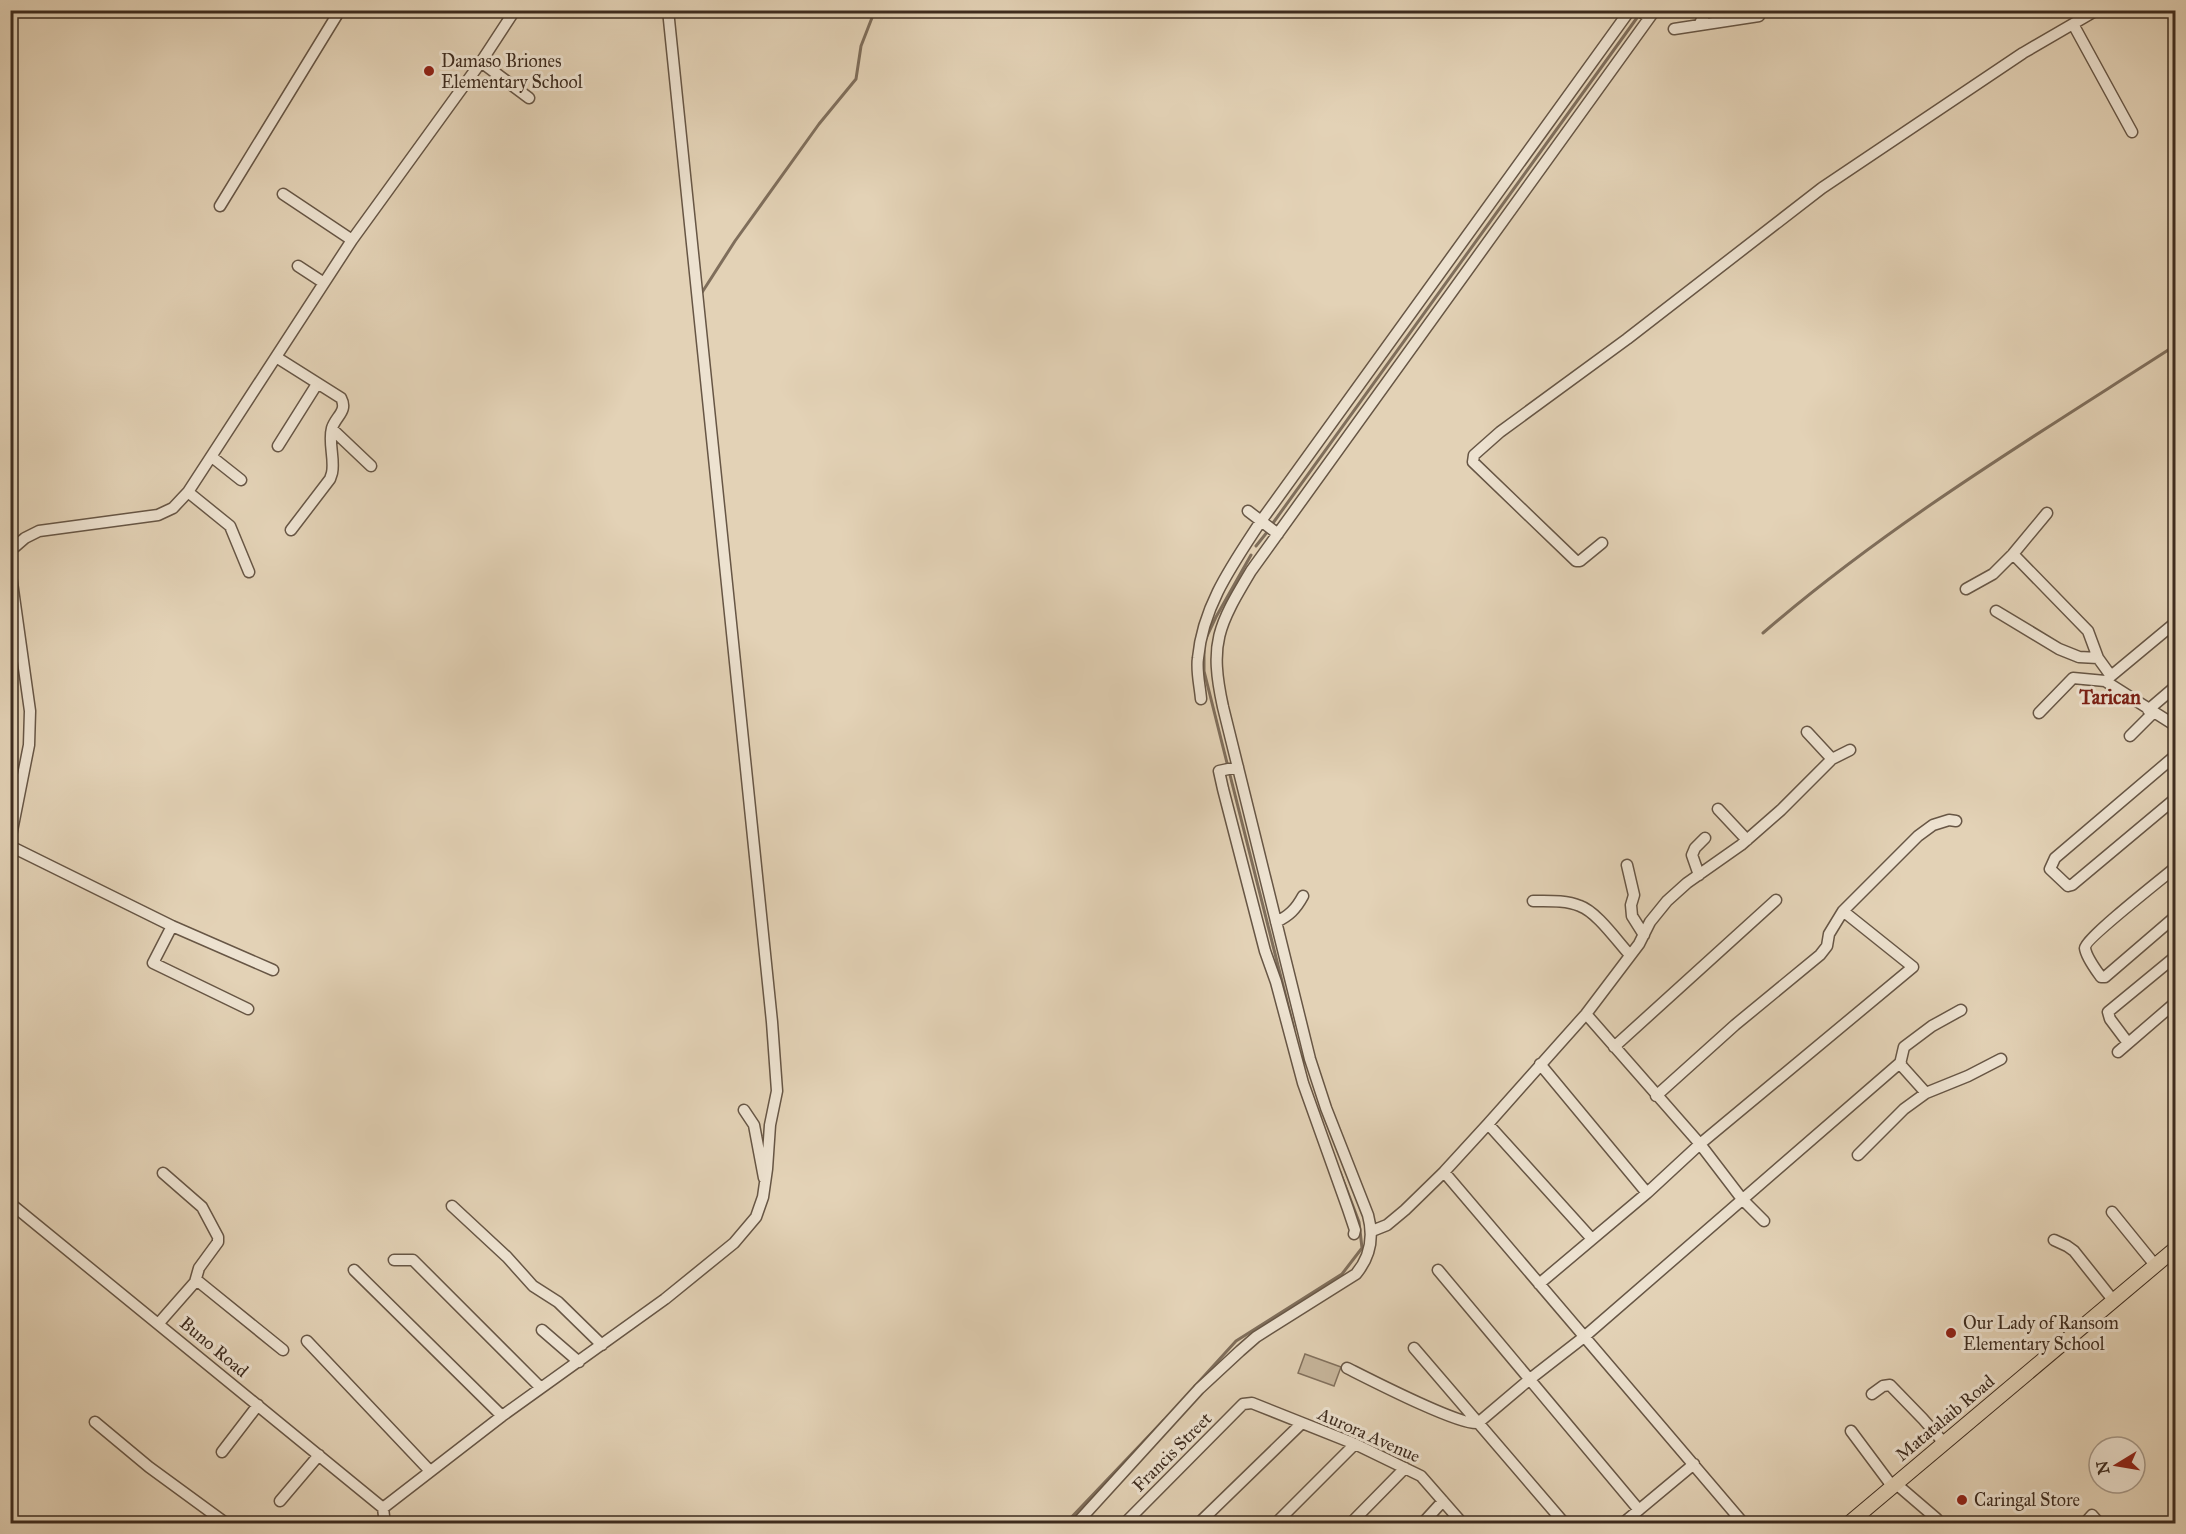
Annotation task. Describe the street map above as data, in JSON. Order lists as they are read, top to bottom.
{
  "streets": {
    "main road": ["Matatalaib Road"],
    "street": ["Buno Road", "Aurora Avenue", "Francis Street"]
  },
  "crossings": [
    ["Aurora Avenue", "Francis Street"]
  ],
  "districts": ["Tarican"],
  "places": ["Damaso Briones Elementary School", "Our Lady of Ransom Elementary School", "Caringal Store"],
  "north": "left"
}
